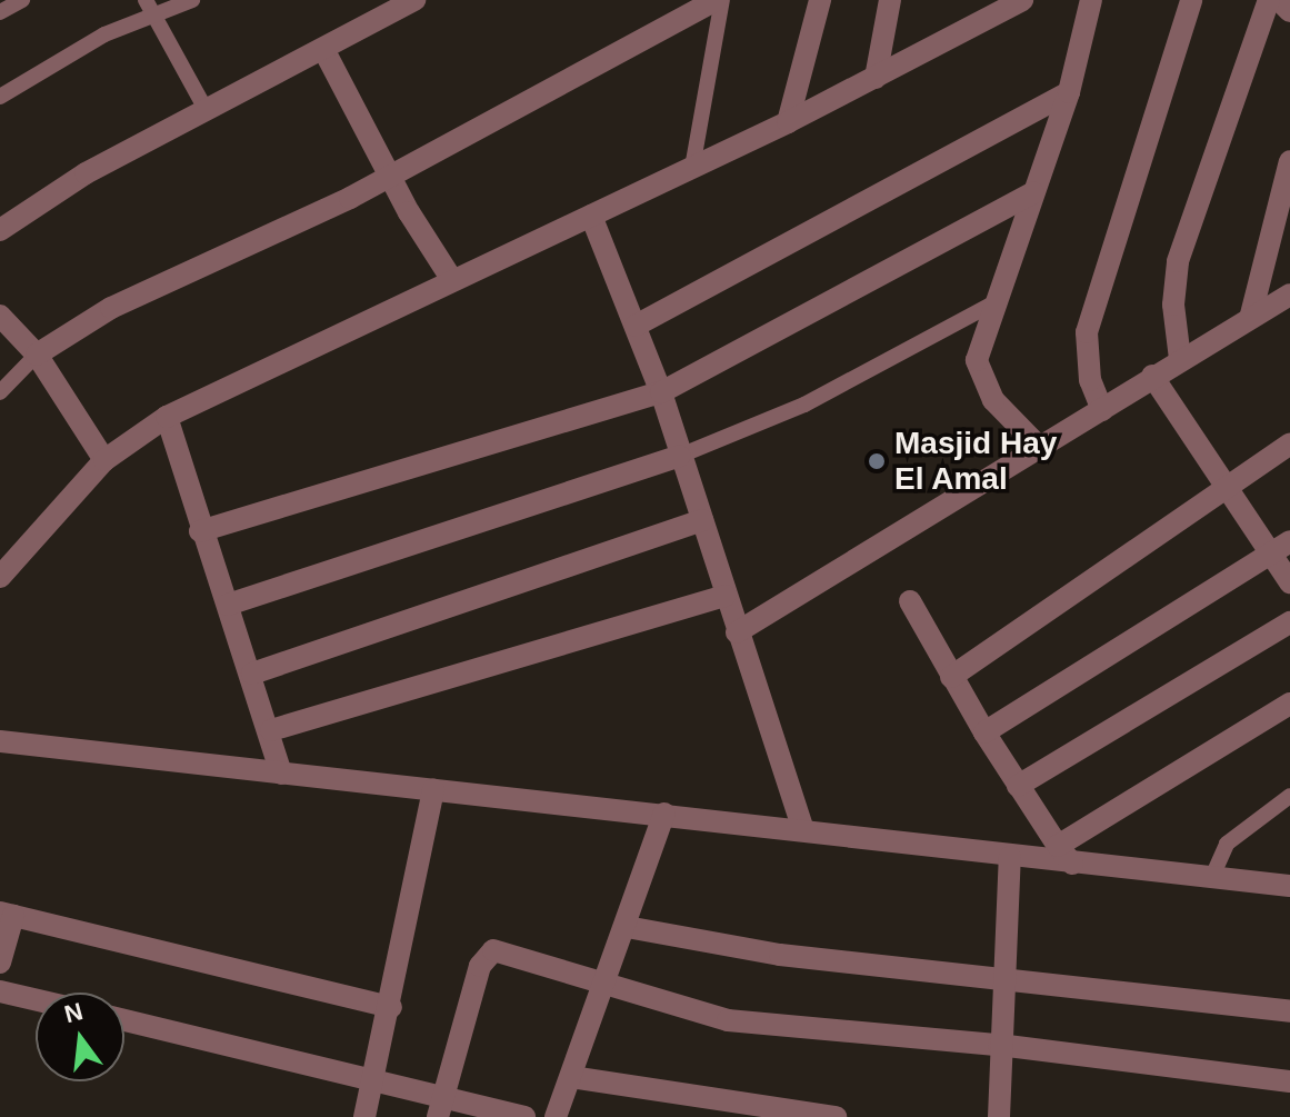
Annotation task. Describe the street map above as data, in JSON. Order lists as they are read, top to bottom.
{
  "places": ["Masjid Hay El Amal"],
  "north": "top"
}
